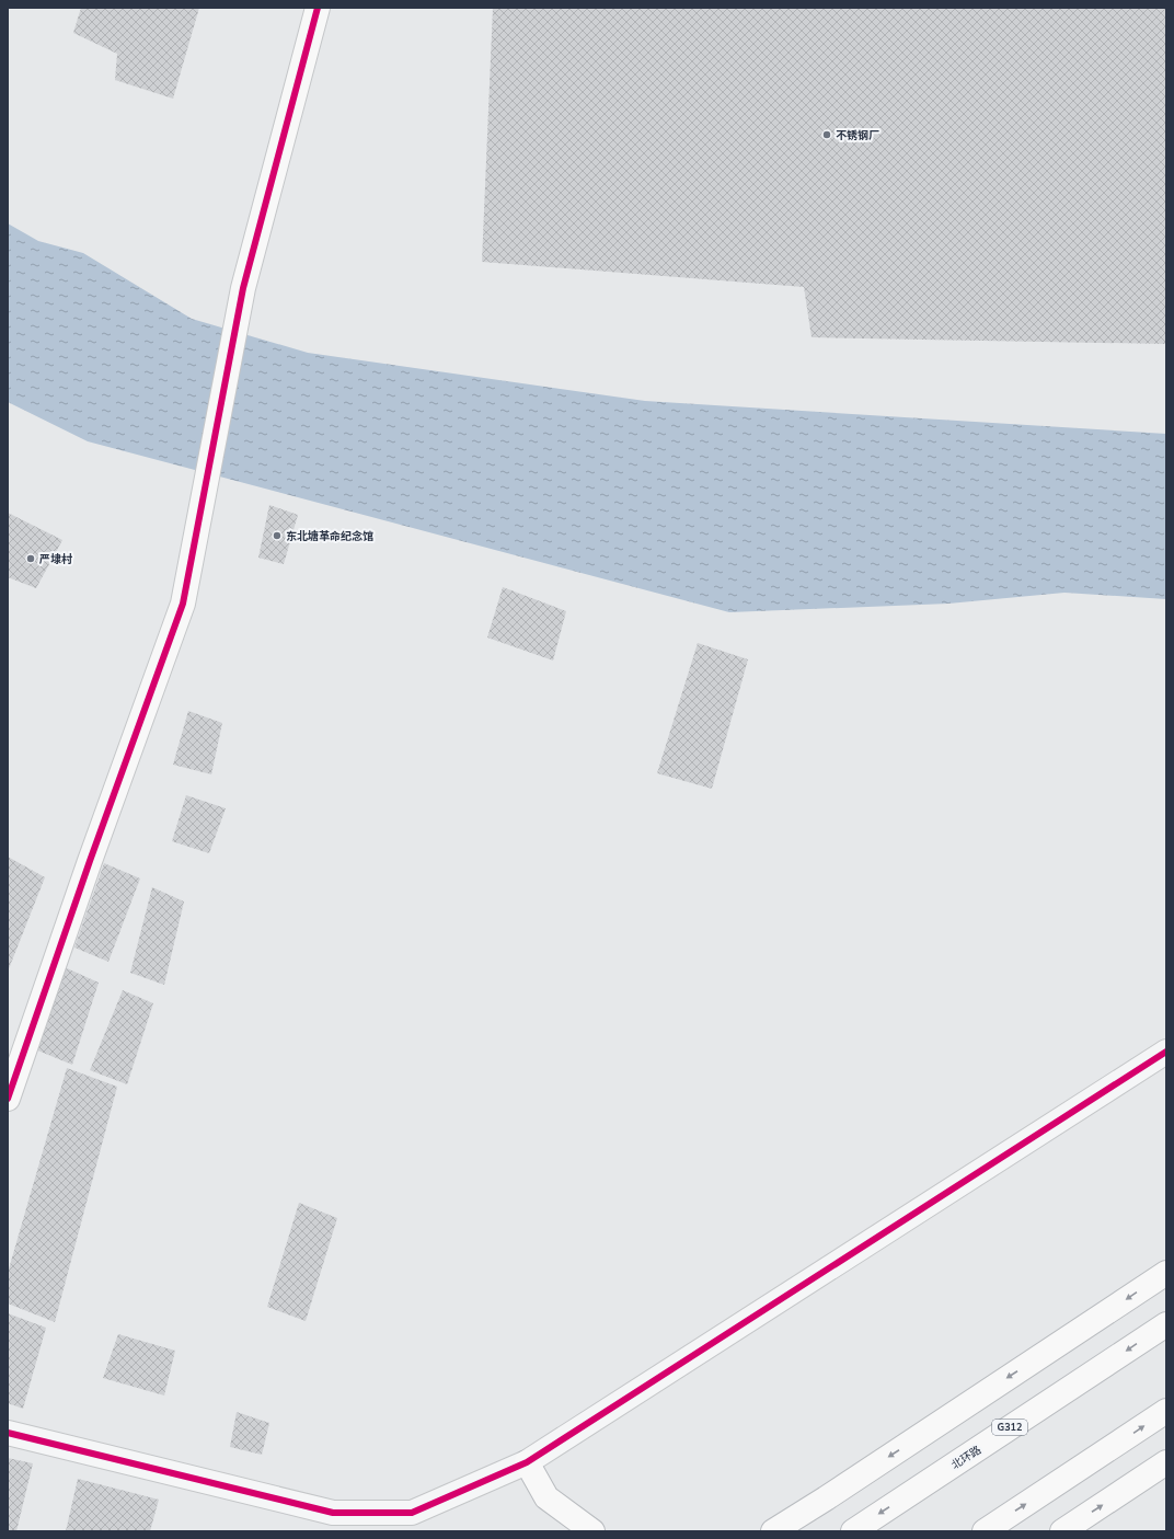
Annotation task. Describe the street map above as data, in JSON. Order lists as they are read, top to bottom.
{
  "streets": {
    "main road": ["G312", "北环路"]
  },
  "places": ["不锈钢厂", "东北塘革命纪念馆", "严埭村"]
}
